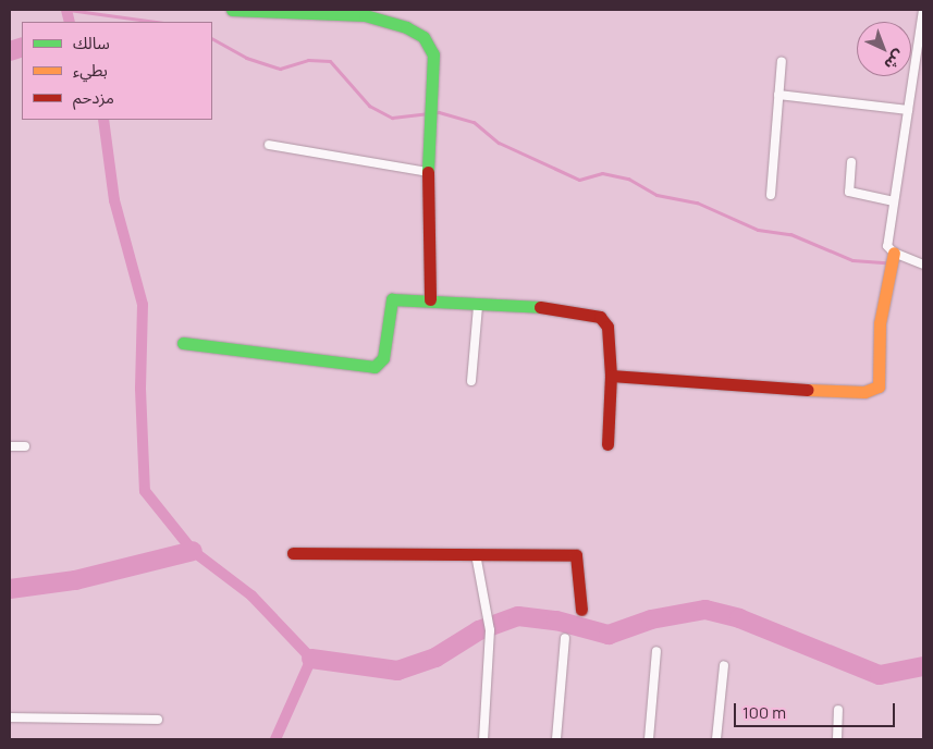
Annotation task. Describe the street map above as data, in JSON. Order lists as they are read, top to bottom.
{
  "legend": ["سالك", "بطيء", "مزدحم"],
  "scale_bar": "100 m",
  "north": "bottom right"
}
